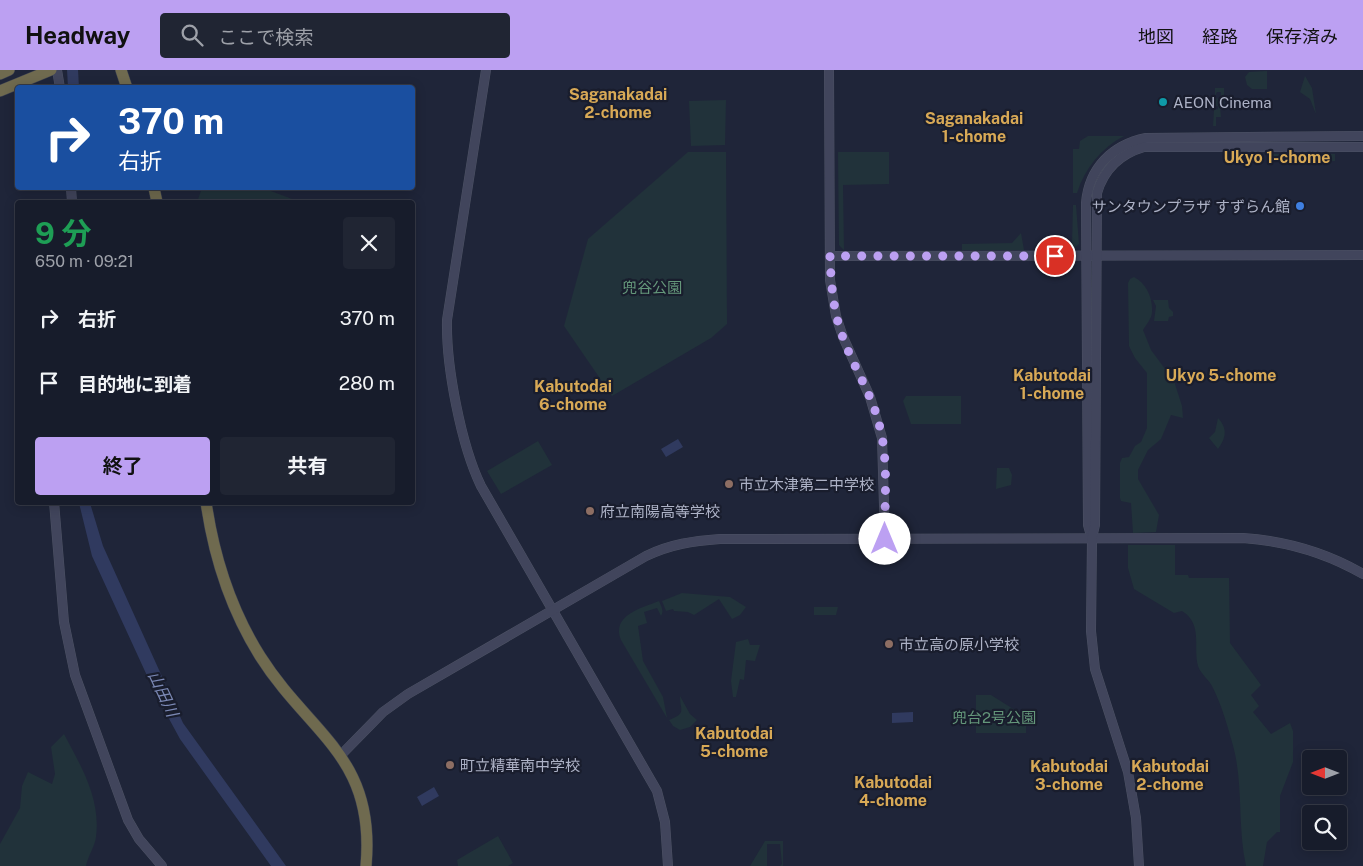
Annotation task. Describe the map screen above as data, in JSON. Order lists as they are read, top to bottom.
{
  "districts": [
    "Saganakadai 2-chome",
    "Saganakadai 1-chome",
    "Ukyo 1-chome",
    "Kabutodai 1-chome",
    "Ukyo 5-chome",
    "Kabutodai 6-chome",
    "Kabutodai 5-chome",
    "Kabutodai 3-chome",
    "Kabutodai 2-chome",
    "Kabutodai 4-chome"
  ],
  "water": ["山田川"],
  "parks": ["兜谷公園", "兜台2号公園"],
  "places": [
    "AEON Cinema",
    "サンタウンプラザ すずらん館",
    "市立木津第二中学校",
    "府立南陽高等学校",
    "市立高の原小学校",
    "町立精華南中学校"
  ],
  "north": "left",
  "page": {
    "header": "Headway",
    "search": "ここで検索",
    "nav": ["地図", "経路", "保存済み"],
    "turn": ["370 m", "右折"],
    "heading": ["9 分", "650 m · 09:21"],
    "list": [
      {
        "name": "右折",
        "value": "370 m"
      },
      {
        "name": "目的地に到着",
        "value": "280 m"
      }
    ],
    "buttons": ["終了", "共有"]
  }
}
